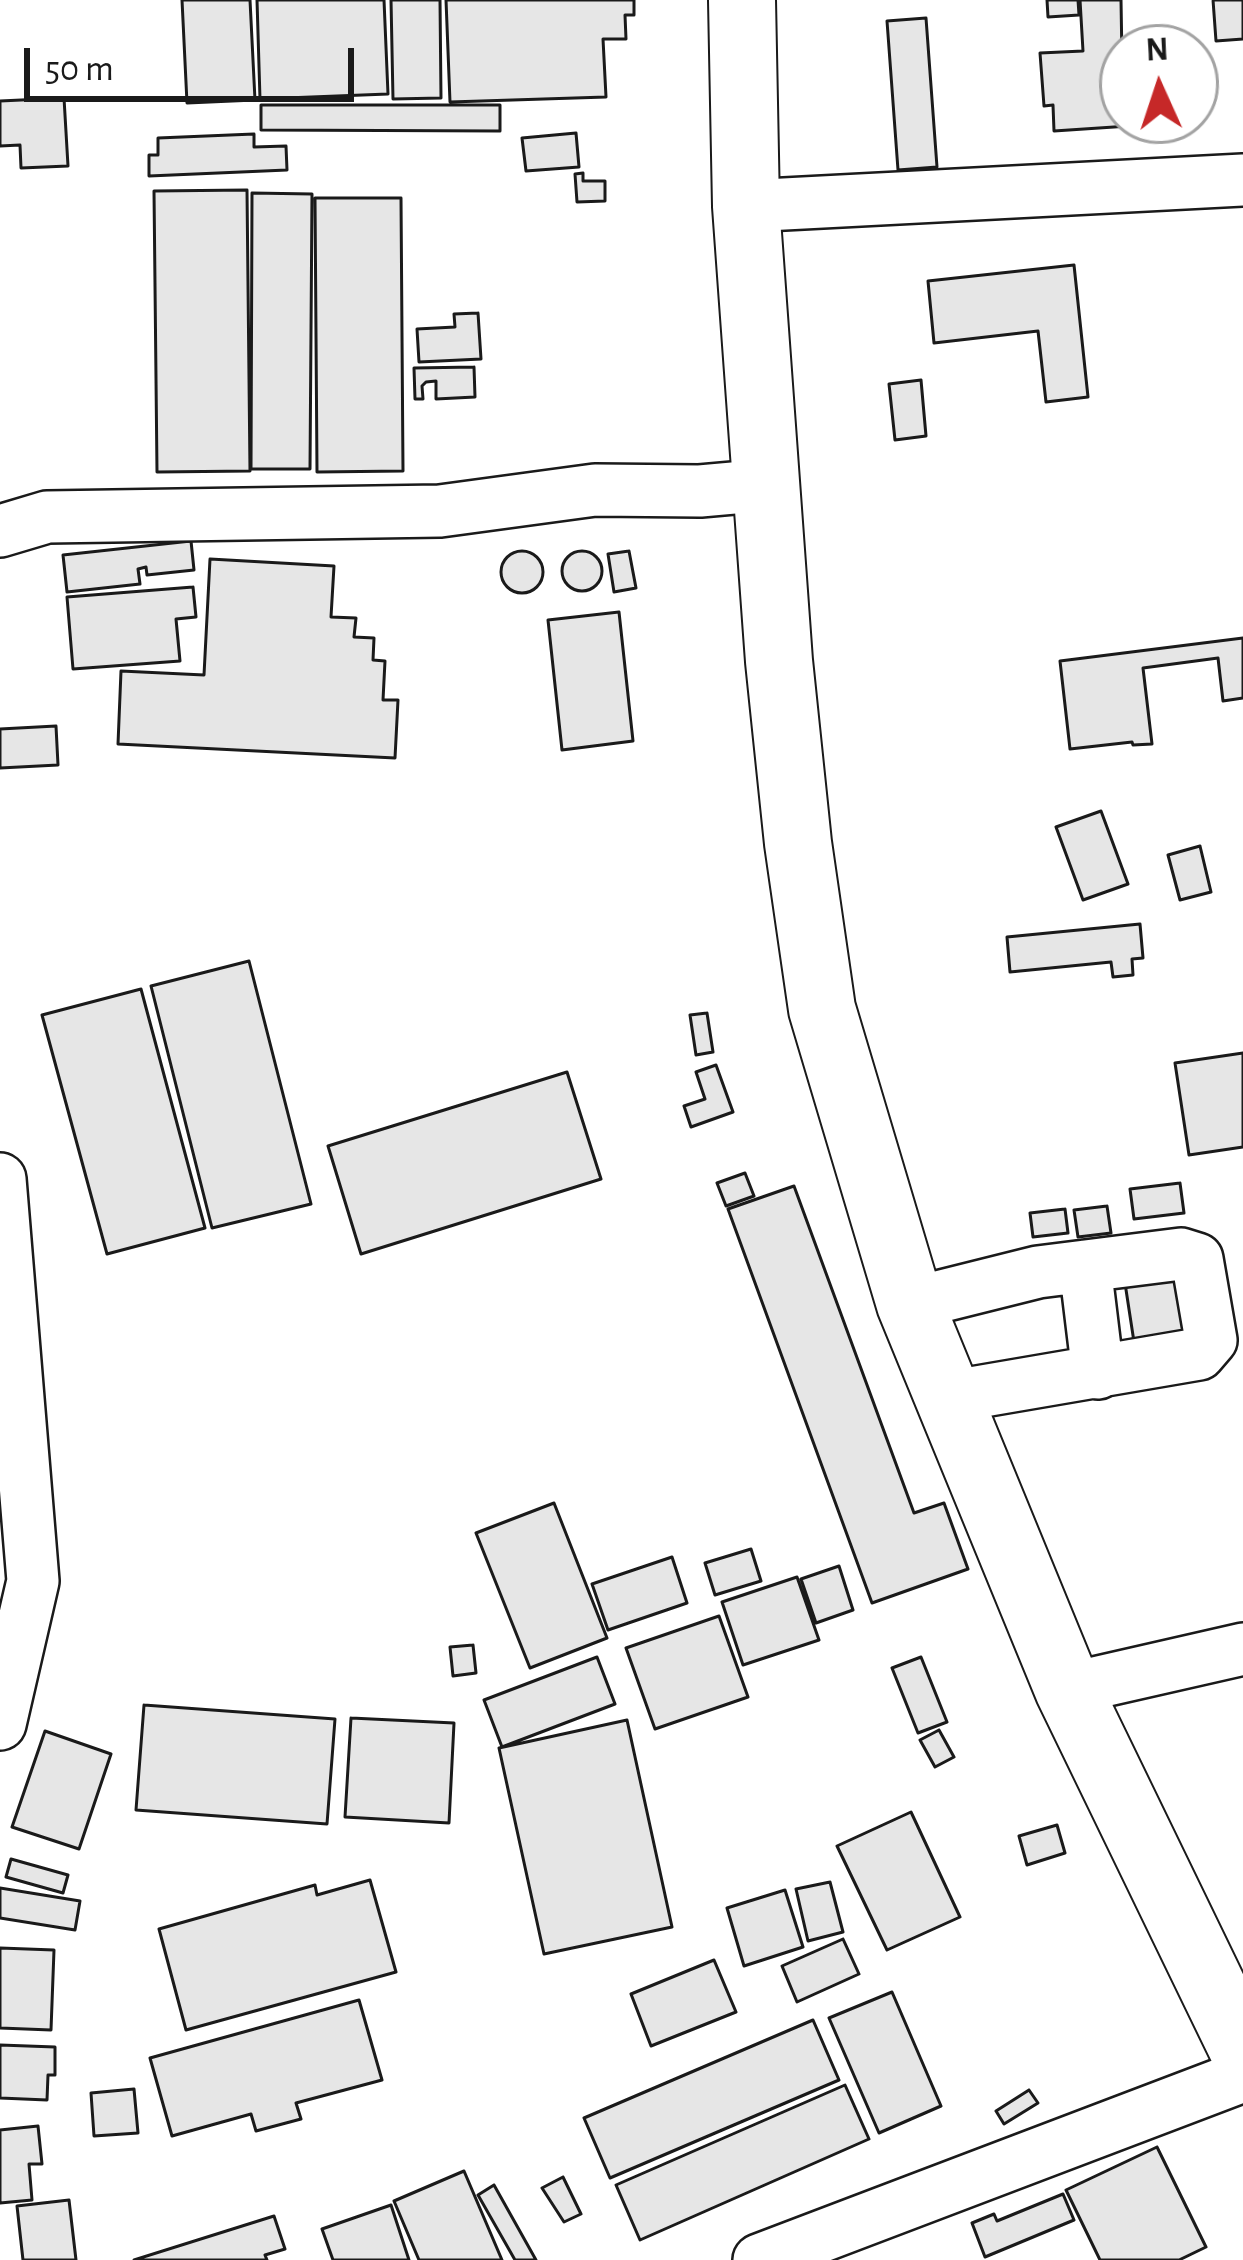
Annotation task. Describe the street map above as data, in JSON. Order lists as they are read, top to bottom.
{
  "scale_bar": "50 m",
  "north": "top"
}
